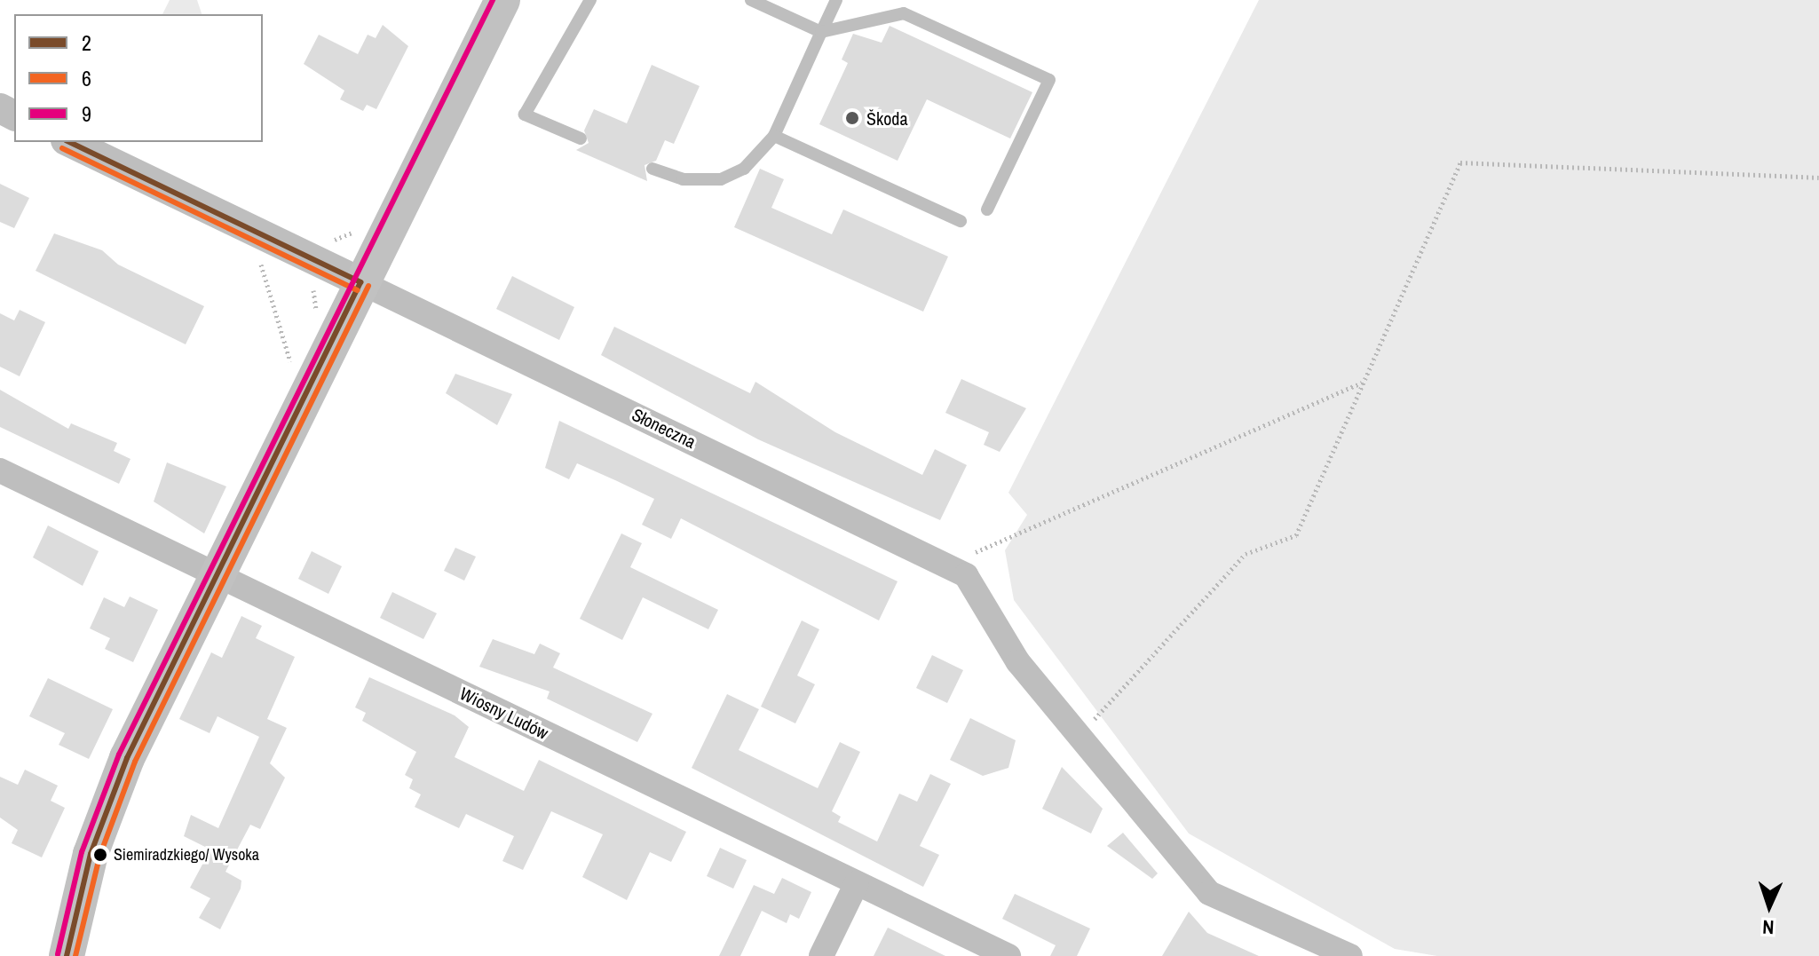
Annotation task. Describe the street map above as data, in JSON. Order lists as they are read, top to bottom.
{
  "streets": {
    "street": ["Słoneczna", "Wiosny Ludów"]
  },
  "places": ["Škoda", "Siemiradzkiego/ Wysoka"],
  "lines": ["transit line 9", "transit line 2", "transit line 6"],
  "legend": ["2", "6", "9"],
  "north": "bottom"
}
